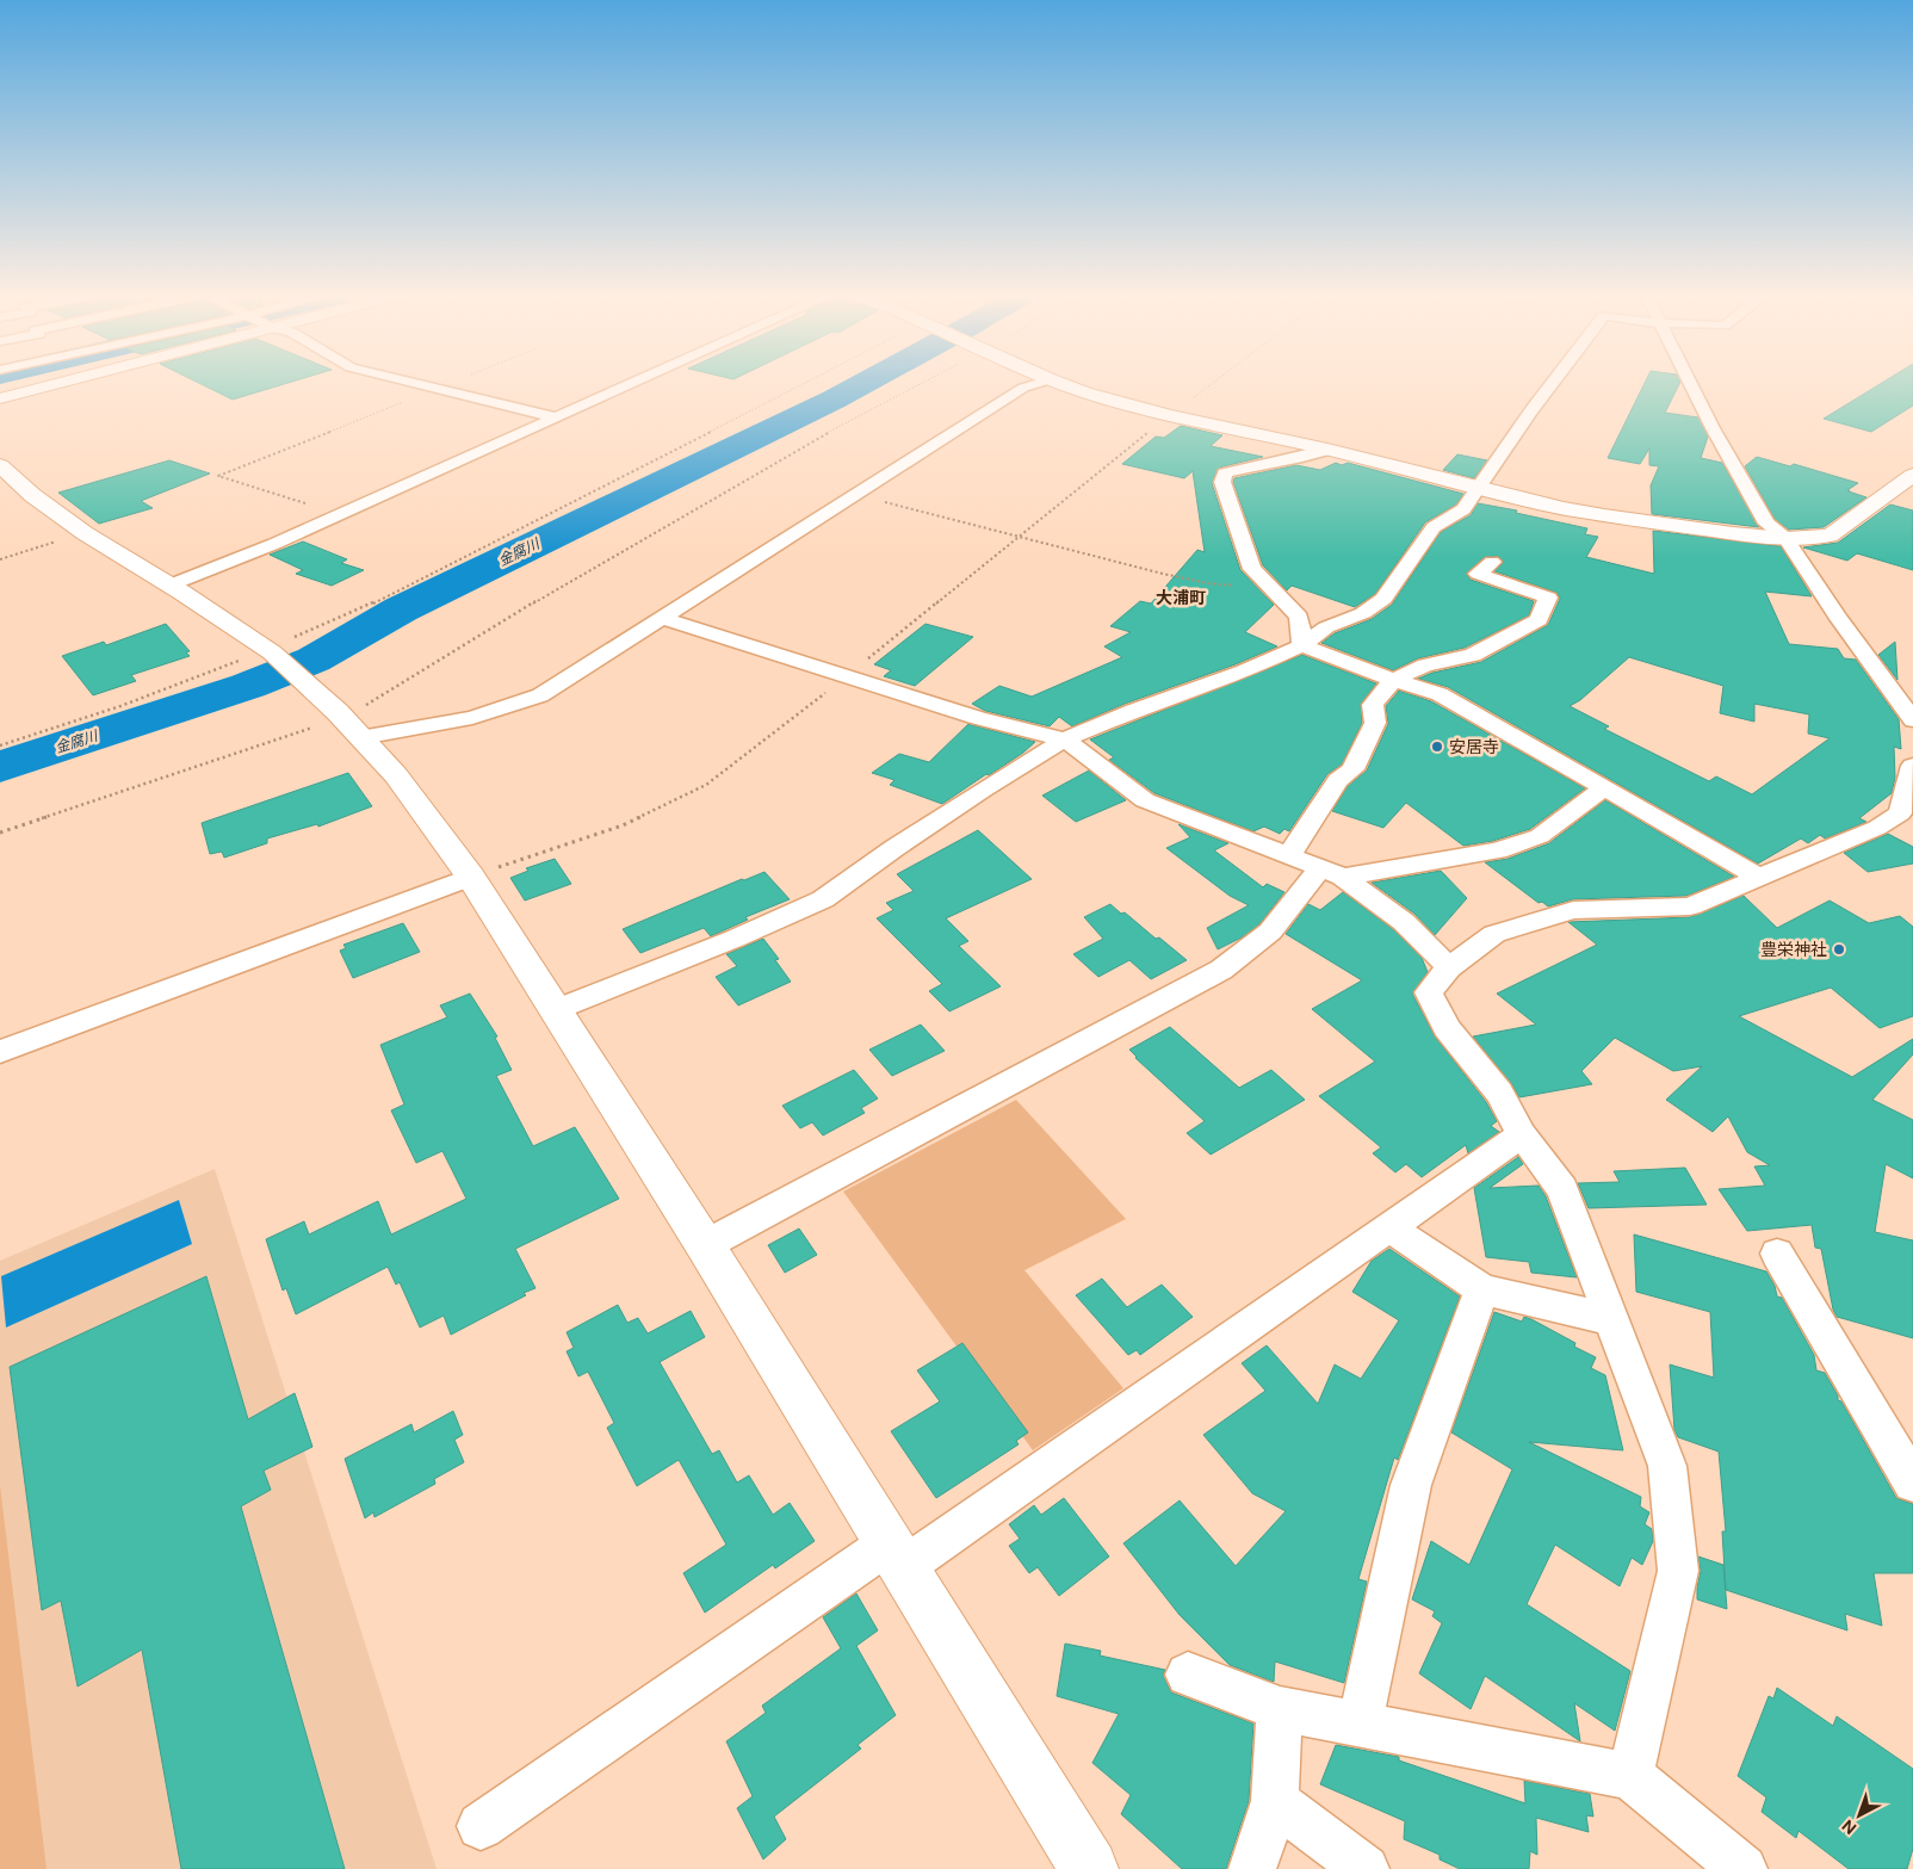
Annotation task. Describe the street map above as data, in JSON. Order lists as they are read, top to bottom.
{
  "districts": ["大浦町"],
  "water": ["金腐川"],
  "places": ["安居寺", "豊栄神社"],
  "north": "bottom left"
}
